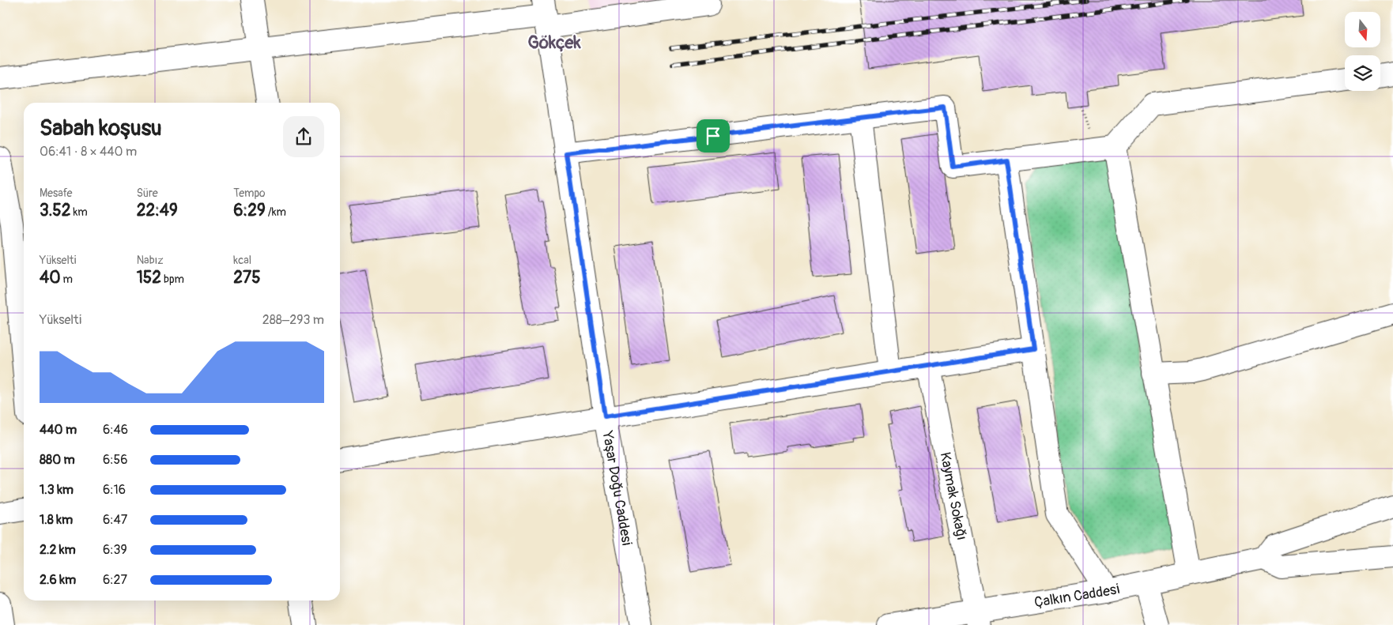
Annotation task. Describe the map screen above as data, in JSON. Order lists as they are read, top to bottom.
{
  "streets": {
    "street": ["Yaşar Doğu Caddesi", "Kaymak Sokağı", "Çalkın Caddesi"]
  },
  "crossings": [
    ["Kaymak Sokağı", "Çalkın Caddesi"]
  ],
  "districts": ["Gökçek"],
  "north": "bottom",
  "page": {
    "heading": ["Sabah koşusu", "06:41 · 8 × 440 m"],
    "stats": [
      ["Mesafe", "3.52 km"],
      ["Süre", "22:49"],
      ["Tempo", "6:29 /km"],
      ["Yükselti", "40 m"],
      ["Nabız", "152 bpm"],
      ["kcal", "275"]
    ],
    "chart": ["Yükselti", "288–293 m"],
    "list": [
      {
        "name": "440 m",
        "note": "6:46"
      },
      {
        "name": "880 m",
        "note": "6:56"
      },
      {
        "name": "1.3 km",
        "note": "6:16"
      },
      {
        "name": "1.8 km",
        "note": "6:47"
      },
      {
        "name": "2.2 km",
        "note": "6:39"
      },
      {
        "name": "2.6 km",
        "note": "6:27"
      }
    ]
  }
}
